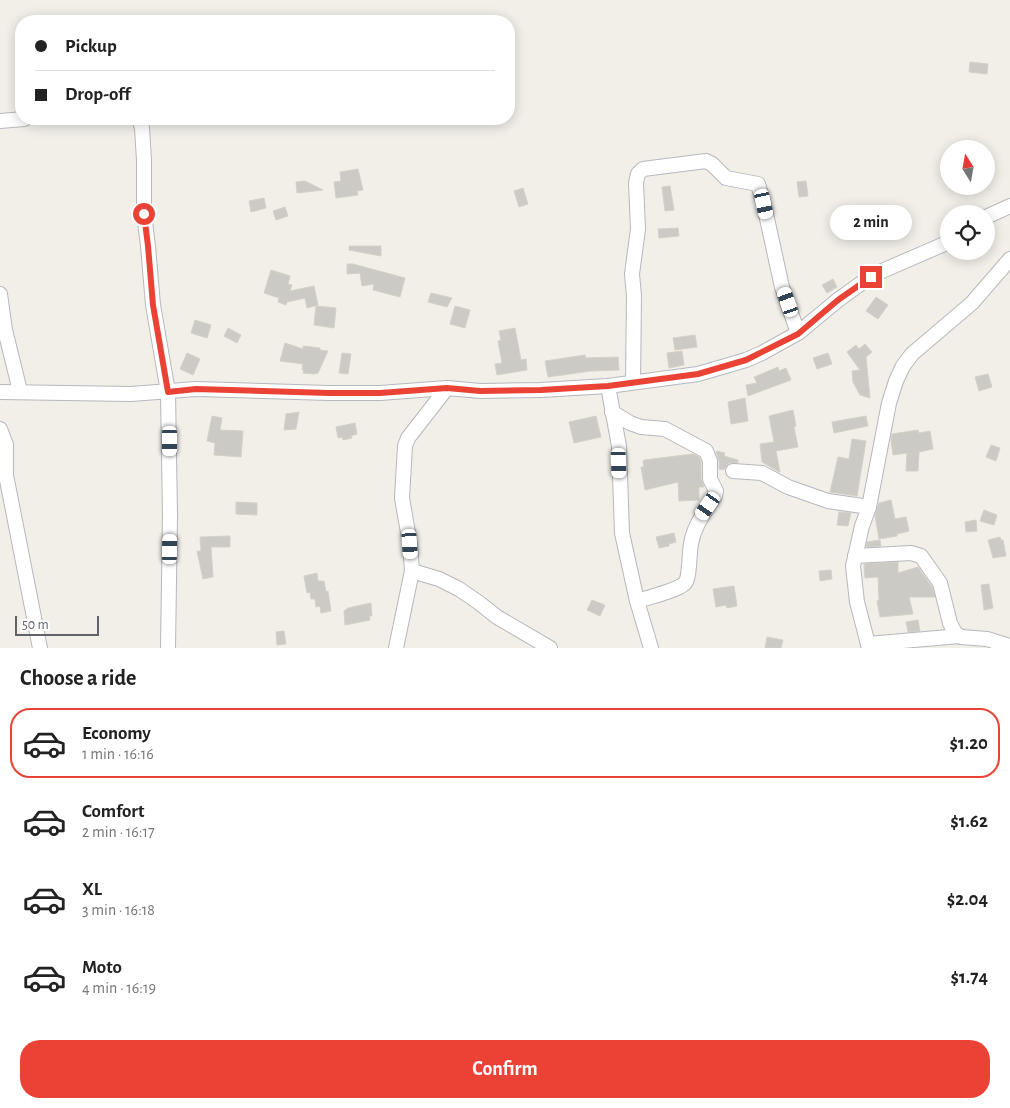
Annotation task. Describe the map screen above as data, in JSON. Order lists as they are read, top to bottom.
{
  "scale_bar": "50 m",
  "north": "top",
  "page": {
    "banner": ["Pickup", "Drop-off"],
    "bubble": "2 min",
    "scale": "50 m",
    "heading": "Choose a ride",
    "list": [
      {
        "name": "Economy",
        "note": "1 min · 16:16",
        "value": "$1.20"
      },
      {
        "name": "Comfort",
        "note": "2 min · 16:17",
        "value": "$1.62"
      },
      {
        "name": "XL",
        "note": "3 min · 16:18",
        "value": "$2.04"
      },
      {
        "name": "Moto",
        "note": "4 min · 16:19",
        "value": "$1.74"
      }
    ],
    "buttons": "Confirm"
  }
}
